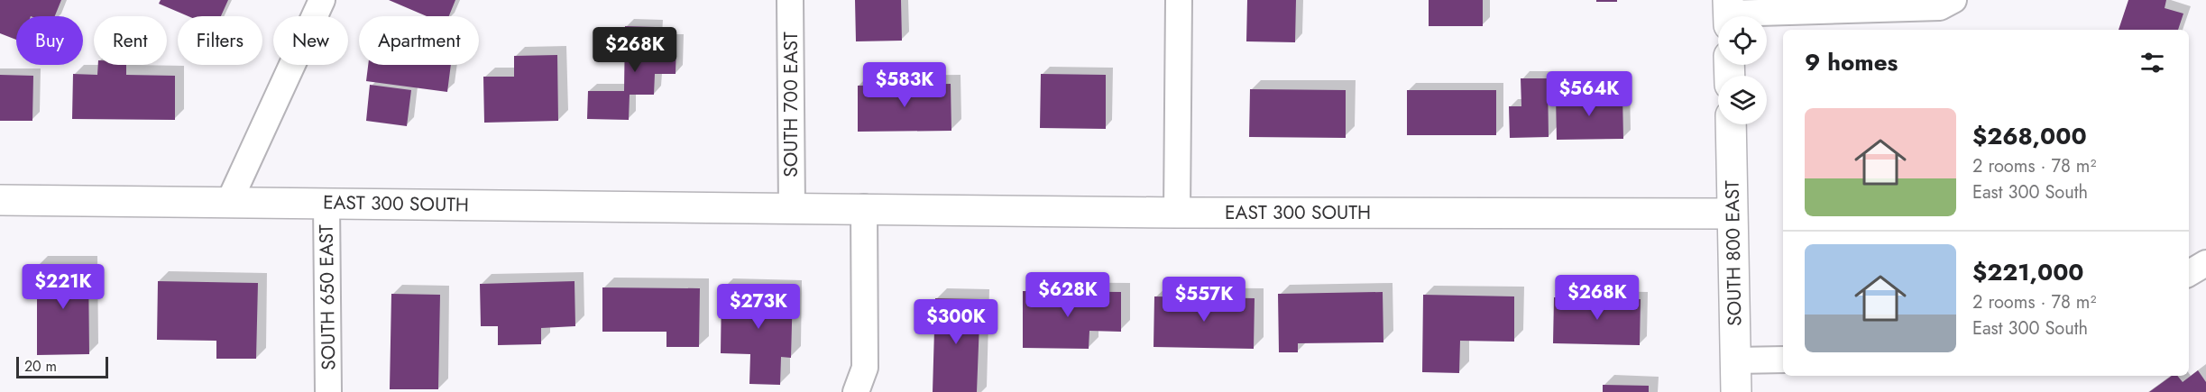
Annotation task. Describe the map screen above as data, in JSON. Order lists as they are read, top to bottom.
{
  "streets": {
    "street": [
      "SOUTH 700 EAST",
      "EAST 300 SOUTH",
      "SOUTH 800 EAST",
      "SOUTH 650 EAST"
    ]
  },
  "crossings": [
    ["SOUTH 700 EAST", "EAST 300 SOUTH"],
    ["EAST 300 SOUTH", "SOUTH 800 EAST"],
    ["EAST 300 SOUTH", "SOUTH 650 EAST"]
  ],
  "scale_bar": "20 m",
  "page": {
    "chip": [
      "Buy",
      "Rent",
      "Filters",
      "New",
      "Apartment"
    ],
    "price": [
      "$268K",
      "$583K",
      "$564K",
      "$221K",
      "$628K",
      "$268K",
      "$557K",
      "$273K",
      "$300K"
    ],
    "heading": "9 homes",
    "list": [
      {
        "name": "$268,000",
        "note": "2 rooms · 78 m² · East 300 South"
      },
      {
        "name": "$221,000",
        "note": "2 rooms · 78 m² · East 300 South"
      }
    ],
    "scale": "20 m"
  }
}
